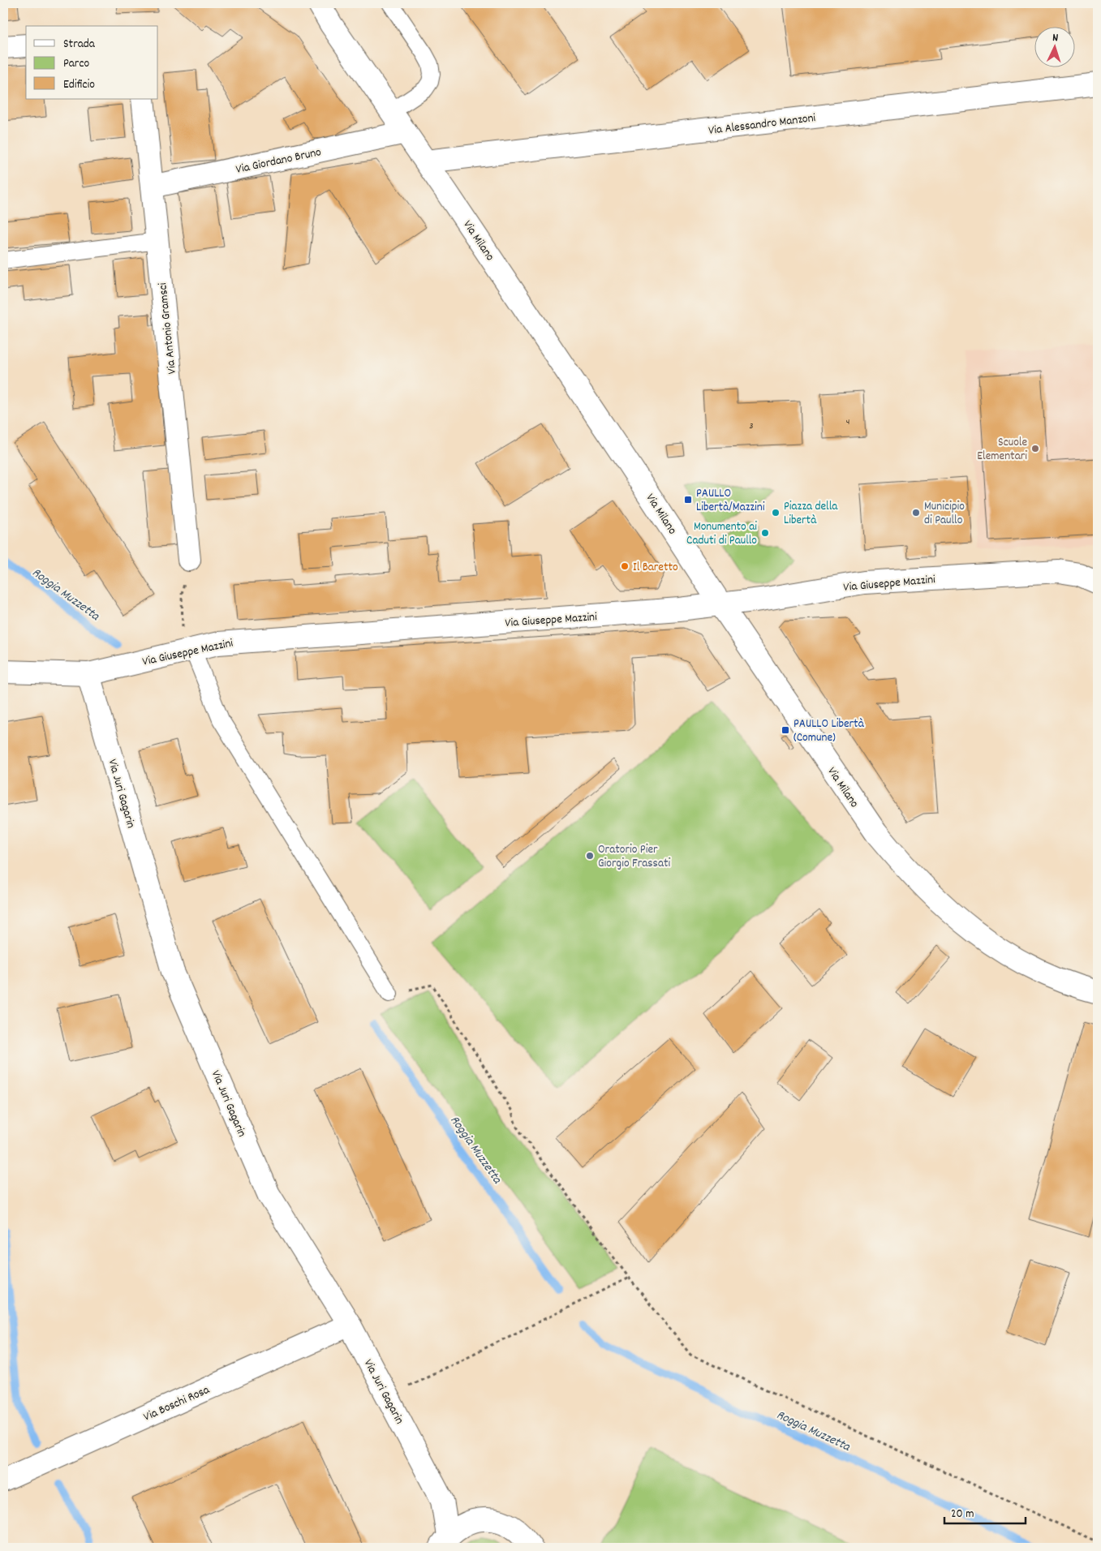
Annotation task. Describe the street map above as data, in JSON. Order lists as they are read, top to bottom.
{
  "streets": {
    "street": [
      "Via Alessandro Manzoni",
      "Via Giordano Bruno",
      "Via Milano",
      "Via Antonio Gramsci",
      "Via Giuseppe Mazzini",
      "Via Juri Gagarin",
      "Via Boschi Rosa"
    ]
  },
  "crossings": [
    ["Via Alessandro Manzoni", "Via Milano"],
    ["Via Giordano Bruno", "Via Milano"],
    ["Via Giordano Bruno", "Via Antonio Gramsci"],
    ["Via Milano", "Via Giuseppe Mazzini"],
    ["Via Giuseppe Mazzini", "Via Juri Gagarin"],
    ["Via Juri Gagarin", "Via Boschi Rosa"]
  ],
  "water": ["Roggia Muzzetta"],
  "places": {
    "other": [
      "Scuole Elementari",
      "Piazza della Libertà",
      "Municipio di Paullo",
      "Monumento ai Caduti di Paullo",
      "Il Baretto",
      "Oratorio Pier Giorgio Frassati"
    ],
    "transit": ["PAULLO Libertà/Mazzini", "PAULLO Libertà (Comune)"]
  },
  "house_numbers": ["4", "3"],
  "legend": ["Strada", "Parco", "Edificio"],
  "scale_bar": "20 m",
  "north": "top"
}
